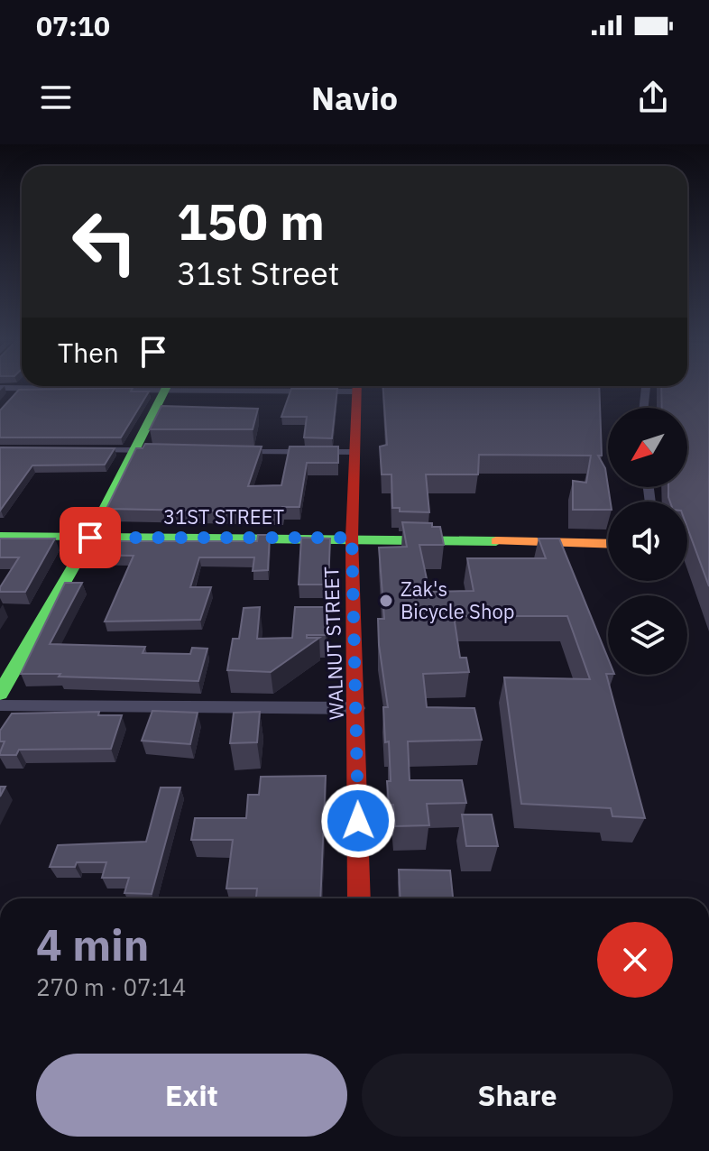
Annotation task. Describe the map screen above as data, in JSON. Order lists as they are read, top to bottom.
{
  "streets": {
    "street": ["31ST STREET", "WALNUT STREET"]
  },
  "crossings": [
    ["31ST STREET", "WALNUT STREET"]
  ],
  "places": ["Zak's Bicycle Shop"],
  "north": "bottom left",
  "page": {
    "status": "07:10",
    "header": "Navio",
    "turn": ["150 m", "31st Street"],
    "then": "Then",
    "heading": ["4 min", "270 m · 07:14"],
    "buttons": ["Exit", "Share"]
  }
}
